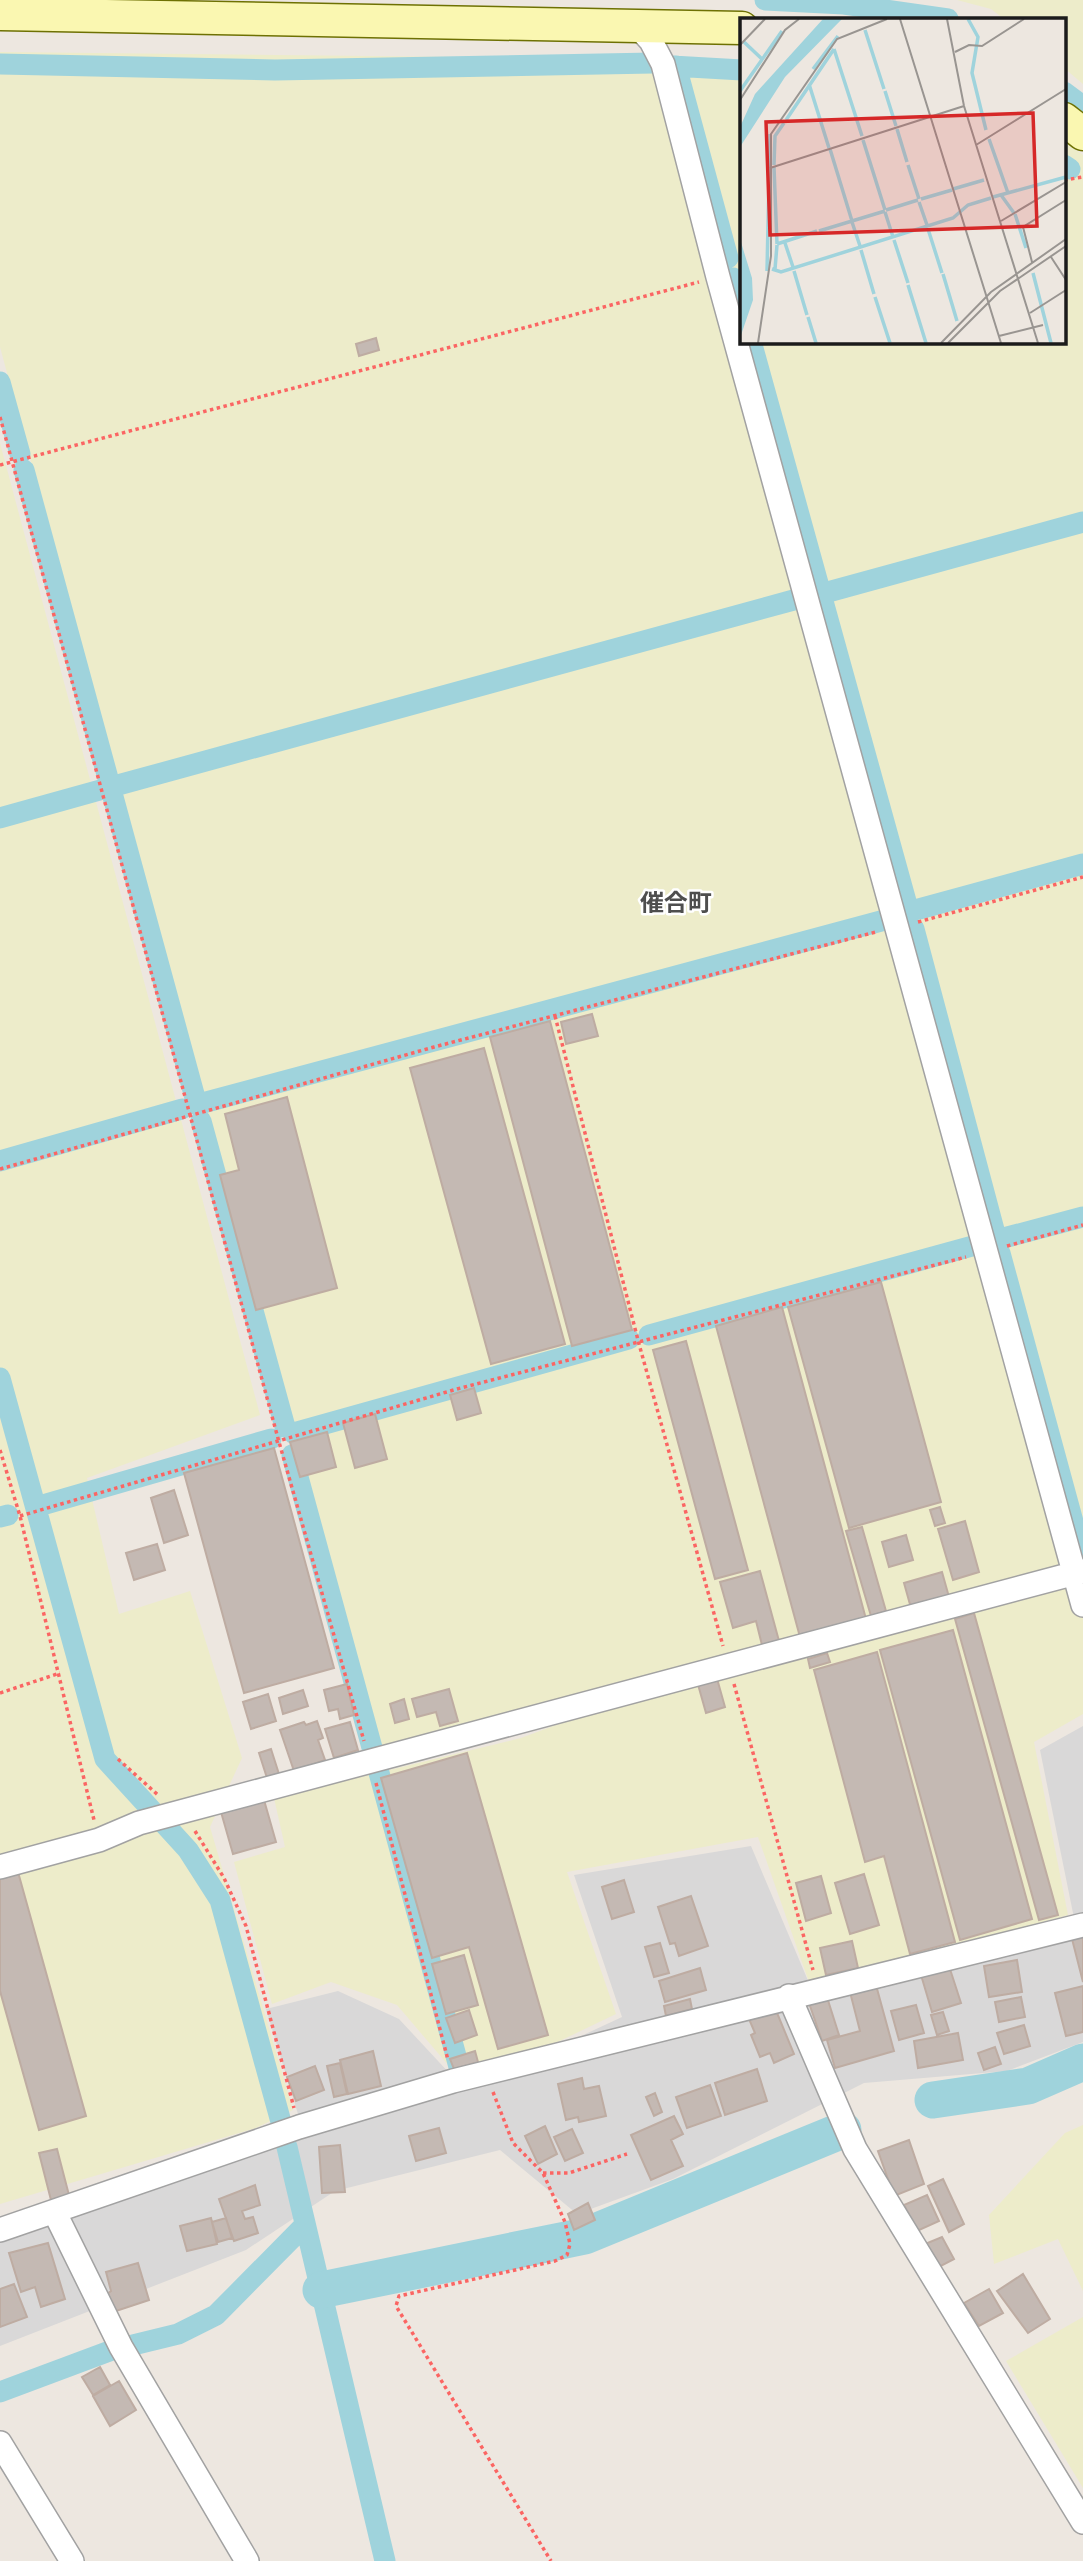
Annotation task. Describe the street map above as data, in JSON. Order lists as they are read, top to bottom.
{
  "districts": ["催合町"]
}
